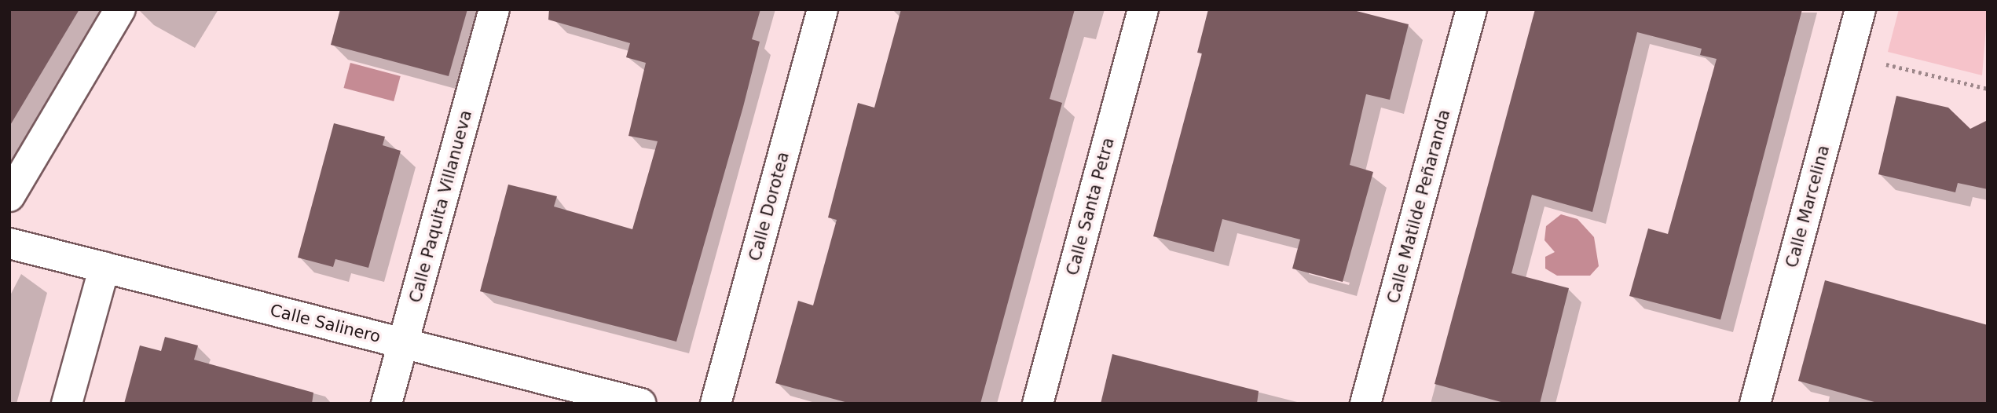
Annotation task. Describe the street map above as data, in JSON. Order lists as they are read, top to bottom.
{
  "streets": {
    "street": [
      "Calle Paquita Villanueva",
      "Calle Dorotea",
      "Calle Santa Petra",
      "Calle Matilde Peñaranda",
      "Calle Marcelina",
      "Calle Salinero"
    ]
  },
  "crossings": [
    ["Calle Paquita Villanueva", "Calle Salinero"]
  ]
}
